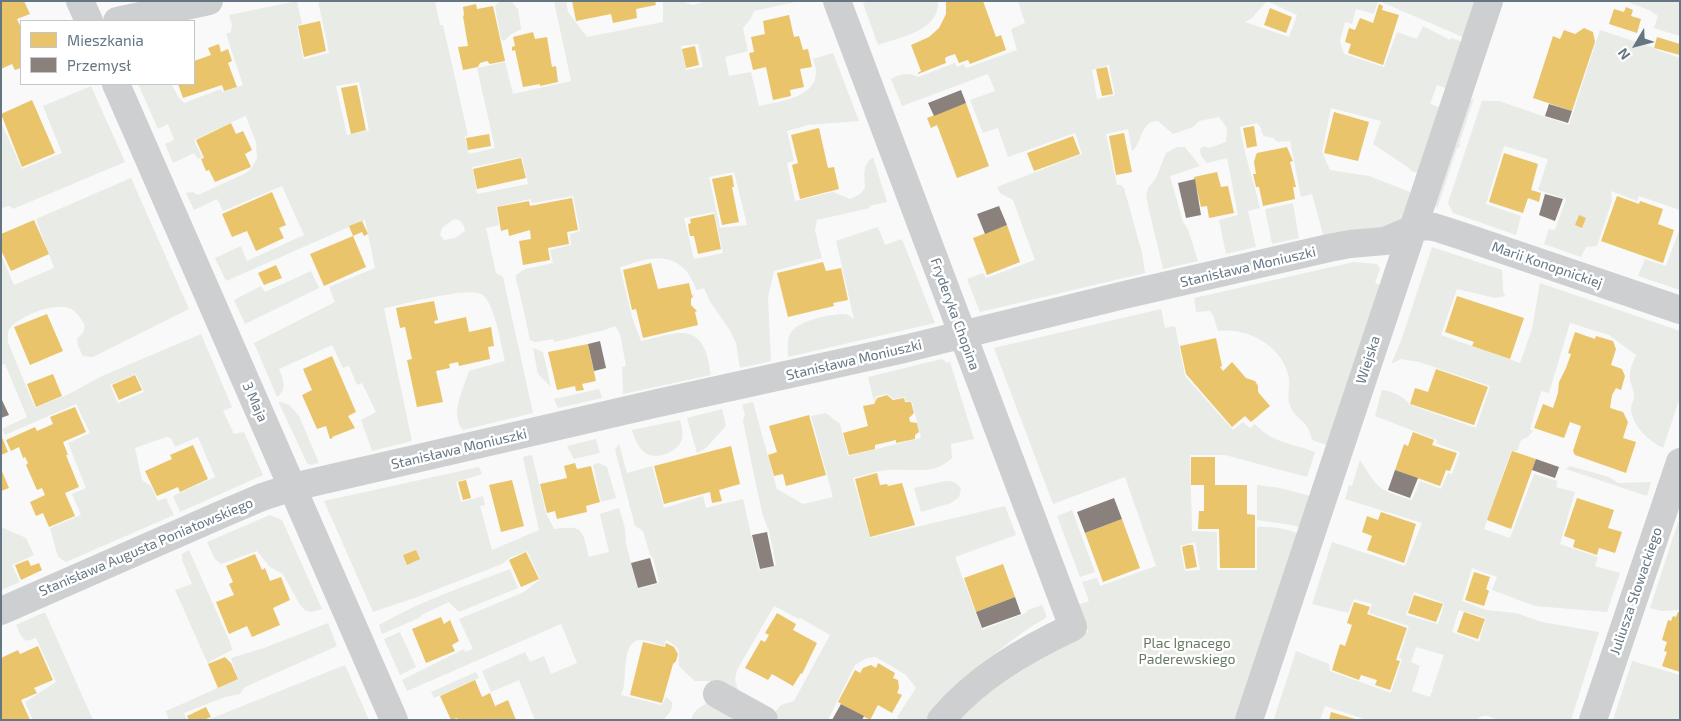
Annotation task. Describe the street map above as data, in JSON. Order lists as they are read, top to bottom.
{
  "streets": {
    "street": [
      "Marii Konopnickiej",
      "Stanisława Moniuszki",
      "Fryderyka Chopina",
      "Wiejska",
      "3 Maja",
      "Stanisława Augusta Poniatowskiego",
      "Juliusza Słowackiego"
    ]
  },
  "crossings": [
    ["Marii Konopnickiej", "Stanisława Moniuszki"],
    ["Marii Konopnickiej", "Wiejska"],
    ["Stanisława Moniuszki", "Fryderyka Chopina"],
    ["Stanisława Moniuszki", "Wiejska"],
    ["Stanisława Moniuszki", "3 Maja"],
    ["Stanisława Moniuszki", "Stanisława Augusta Poniatowskiego"],
    ["3 Maja", "Stanisława Augusta Poniatowskiego"]
  ],
  "parks": ["Plac Ignacego Paderewskiego"],
  "legend": ["Mieszkania", "Przemysł"],
  "north": "bottom left"
}
